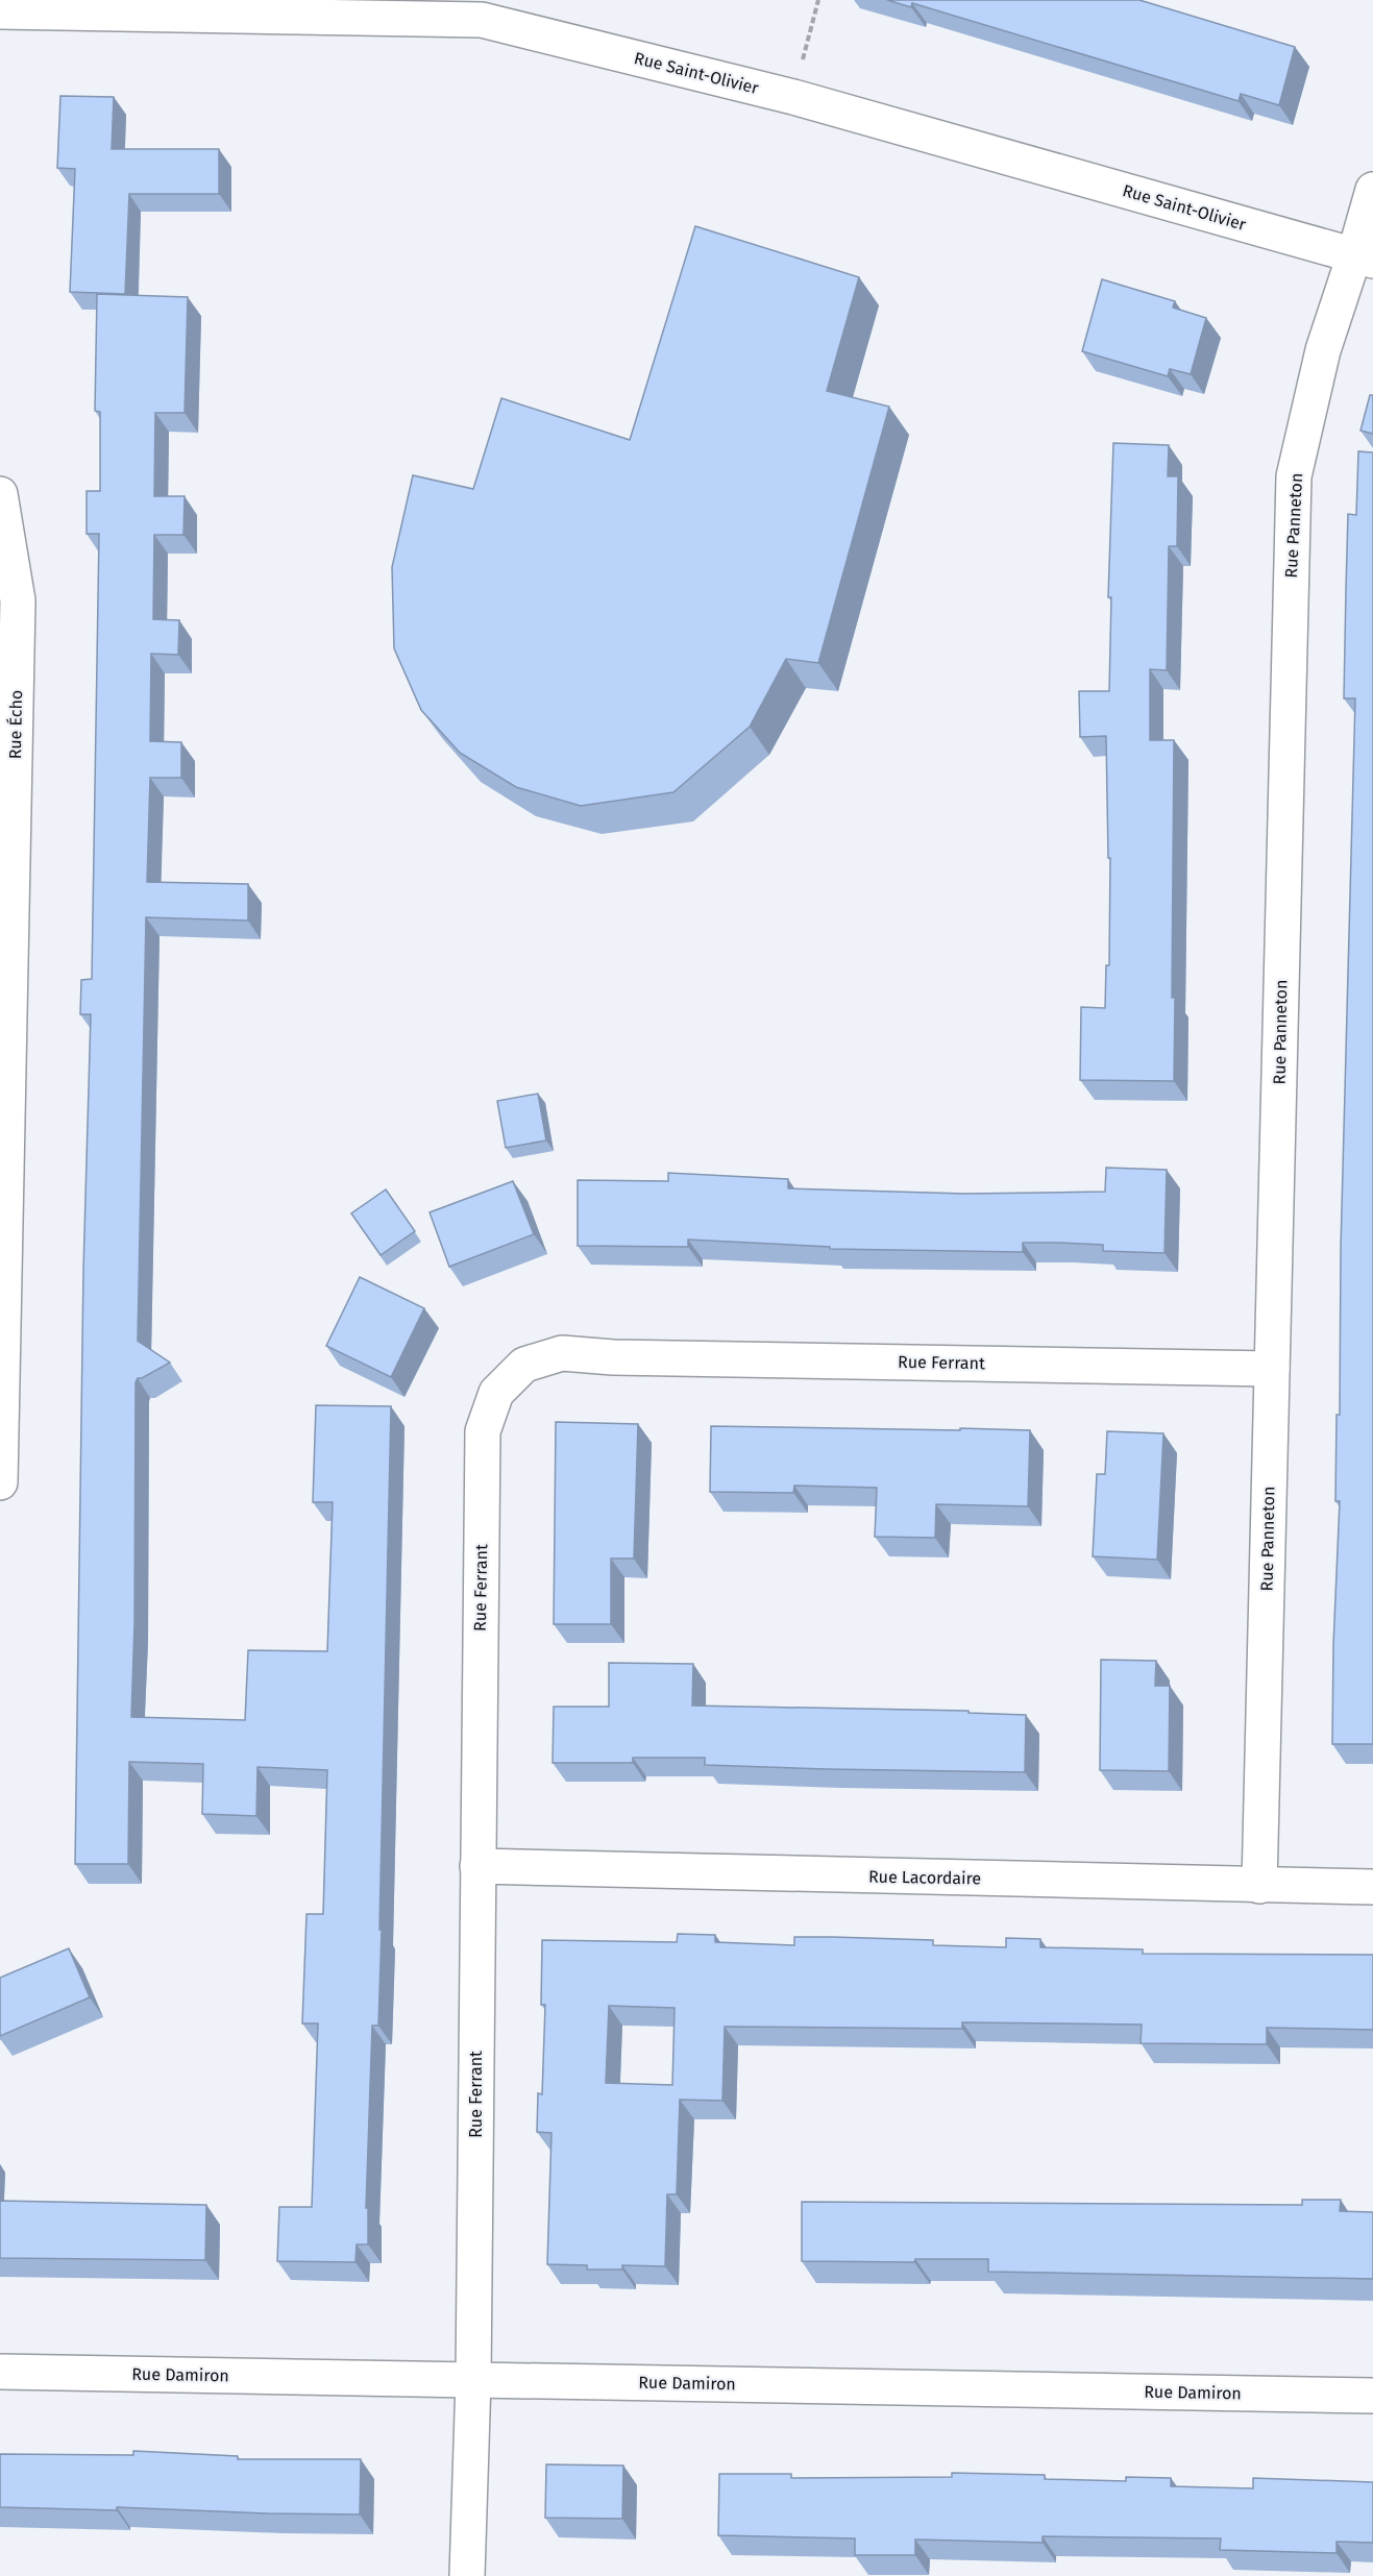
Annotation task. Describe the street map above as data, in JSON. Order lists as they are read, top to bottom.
{
  "streets": {
    "street": [
      "Rue Saint-Olivier",
      "Rue Panneton",
      "Rue Écho",
      "Rue Ferrant",
      "Rue Lacordaire",
      "Rue Damiron"
    ]
  },
  "crossings": [
    ["Rue Saint-Olivier", "Rue Panneton"],
    ["Rue Panneton", "Rue Ferrant"],
    ["Rue Panneton", "Rue Lacordaire"],
    ["Rue Ferrant", "Rue Lacordaire"],
    ["Rue Ferrant", "Rue Damiron"]
  ]
}
